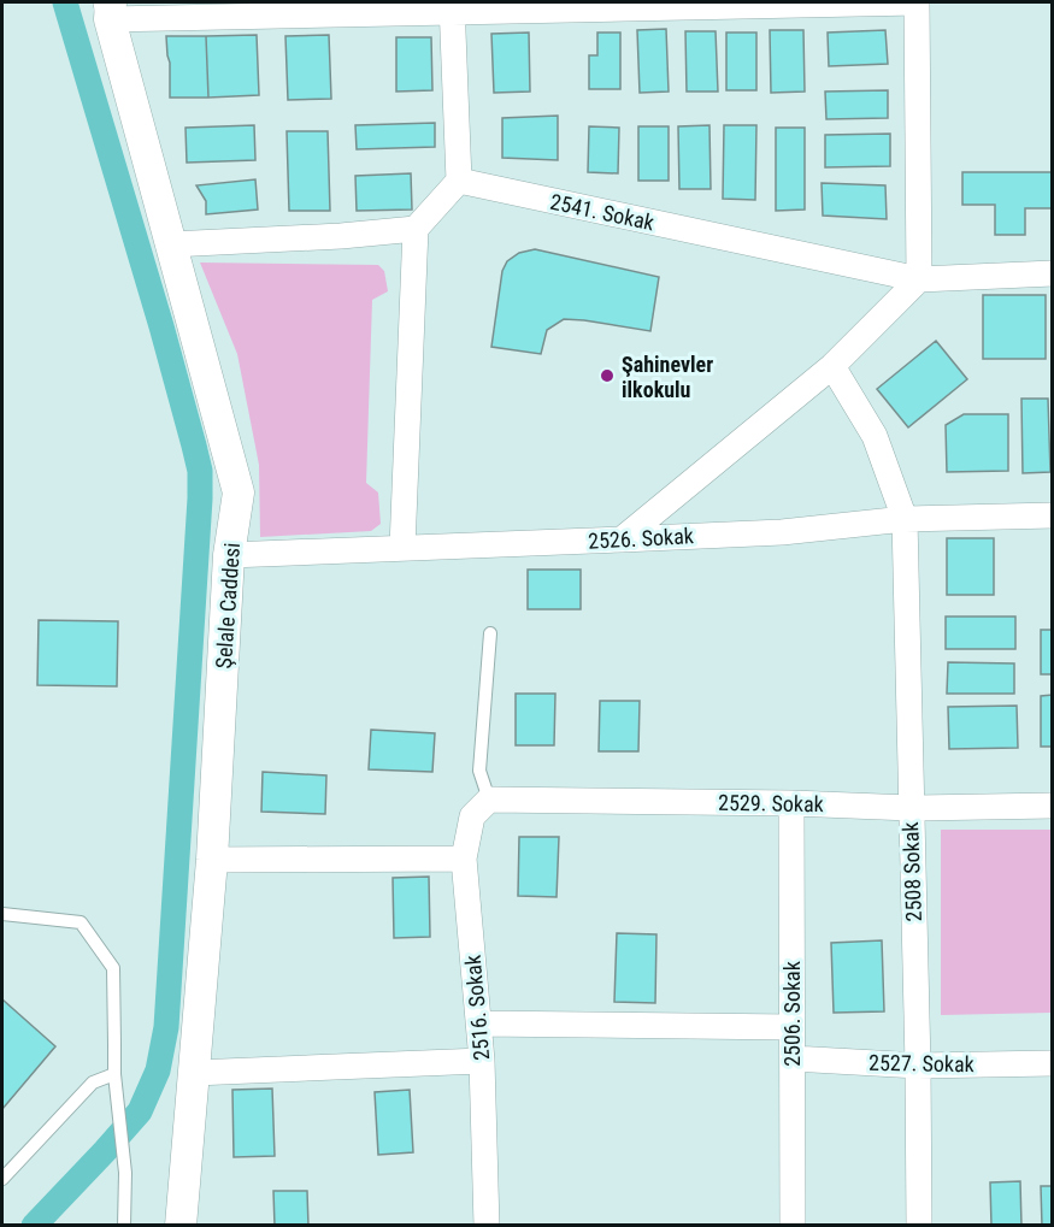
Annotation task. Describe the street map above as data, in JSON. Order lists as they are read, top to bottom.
{
  "streets": {
    "street": [
      "2541. Sokak",
      "2526. Sokak",
      "Şelale Caddesi",
      "2529. Sokak",
      "2508 Sokak",
      "2516. Sokak",
      "2506. Sokak",
      "2527. Sokak"
    ]
  },
  "crossings": [
    ["2526. Sokak", "Şelale Caddesi"],
    ["2526. Sokak", "2508 Sokak"],
    ["2529. Sokak", "2508 Sokak"],
    ["2529. Sokak", "2516. Sokak"],
    ["2529. Sokak", "2506. Sokak"],
    ["2508 Sokak", "2527. Sokak"],
    ["2506. Sokak", "2527. Sokak"]
  ],
  "places": ["Şahinevler ilkokulu"]
}
